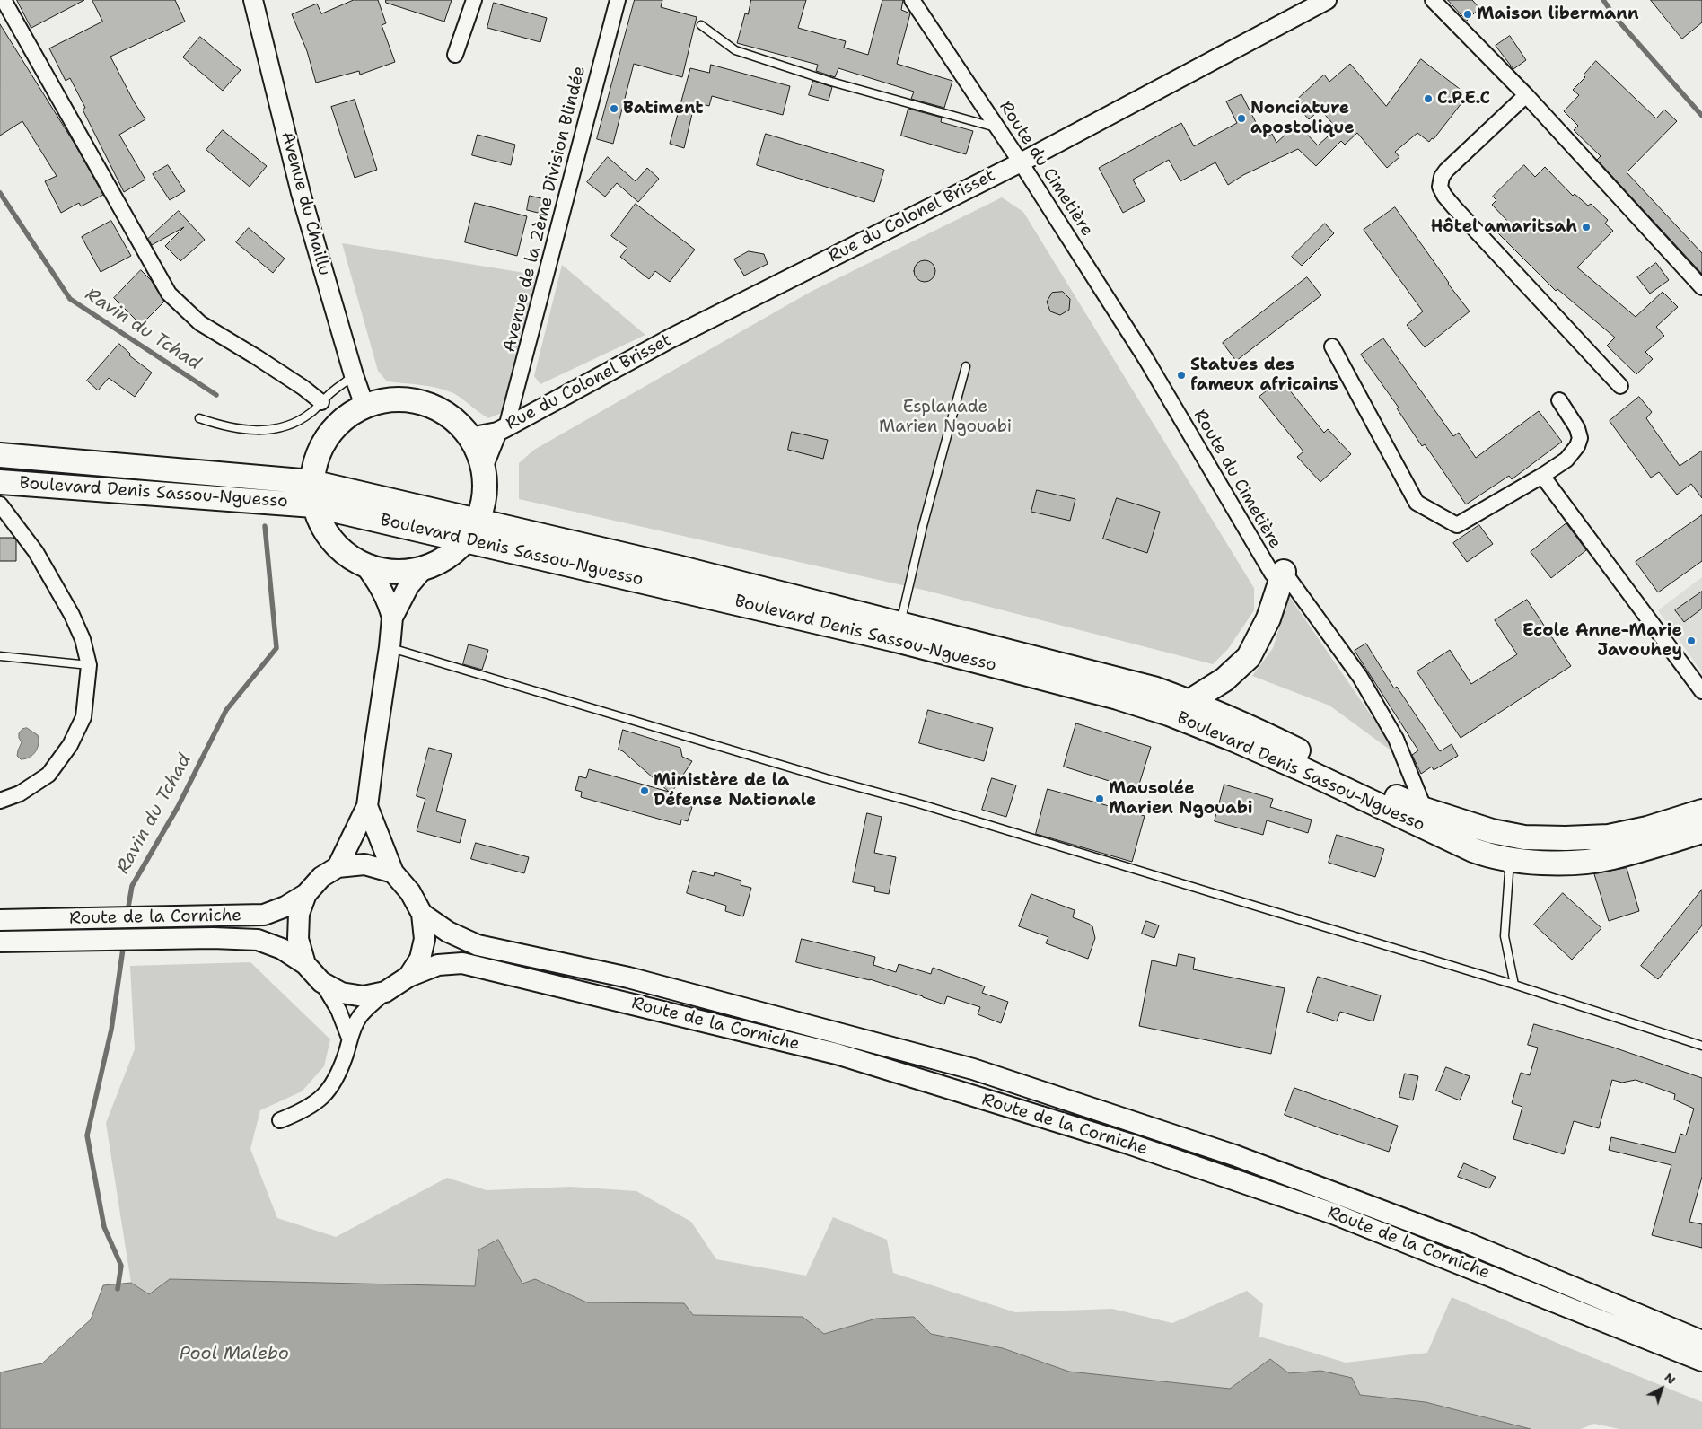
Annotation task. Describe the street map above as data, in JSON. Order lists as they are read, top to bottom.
{
  "streets": {
    "main road": ["Boulevard Denis Sassou-Nguesso", "Route de la Corniche"],
    "street": [
      "Route du Cimetière",
      "Avenue du Chaillu",
      "Avenue de la 2ème Division Blindée",
      "Rue du Colonel Brisset"
    ]
  },
  "crossings": [
    ["Route du Cimetière", "Rue du Colonel Brisset"],
    ["Route du Cimetière", "Boulevard Denis Sassou-Nguesso"],
    ["Avenue de la 2ème Division Blindée", "Rue du Colonel Brisset"]
  ],
  "water": ["Ravin du Tchad", "Pool Malebo"],
  "parks": ["Esplanade Marien Ngouabi"],
  "places": [
    "Maison libermann",
    "C.P.E.C",
    "Batiment",
    "Nonciature apostolique",
    "Hôtel amaritsah",
    "Statues des fameux africains",
    "Ecole Anne-Marie Javouhey",
    "Ministère de la Défense Nationale",
    "Mausolée Marien Ngouabi"
  ],
  "north": "top right"
}
